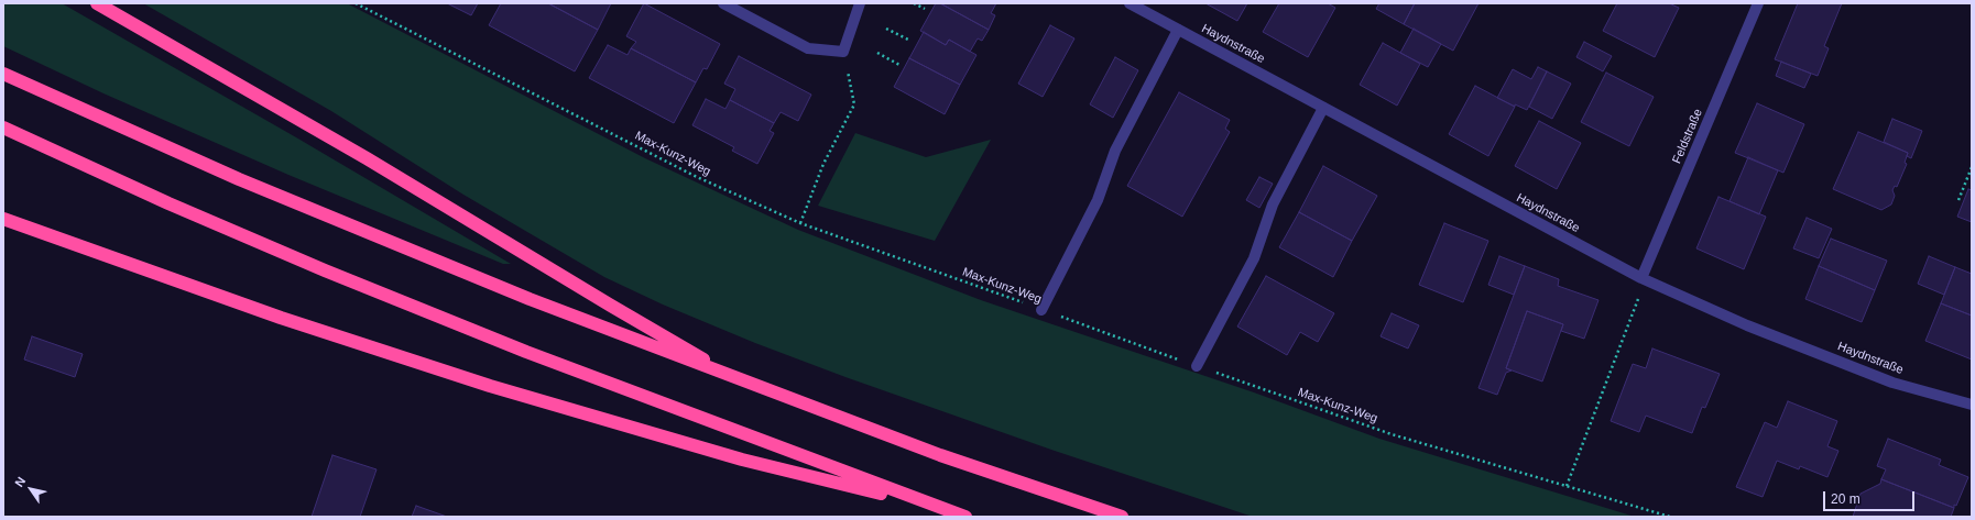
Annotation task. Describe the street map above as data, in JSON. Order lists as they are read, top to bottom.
{
  "streets": {
    "street": ["Haydnstraße", "Feldstraße"],
    "path": ["Max-Kunz-Weg"]
  },
  "crossings": [
    ["Haydnstraße", "Feldstraße"]
  ],
  "scale_bar": "20 m",
  "north": "top left"
}
